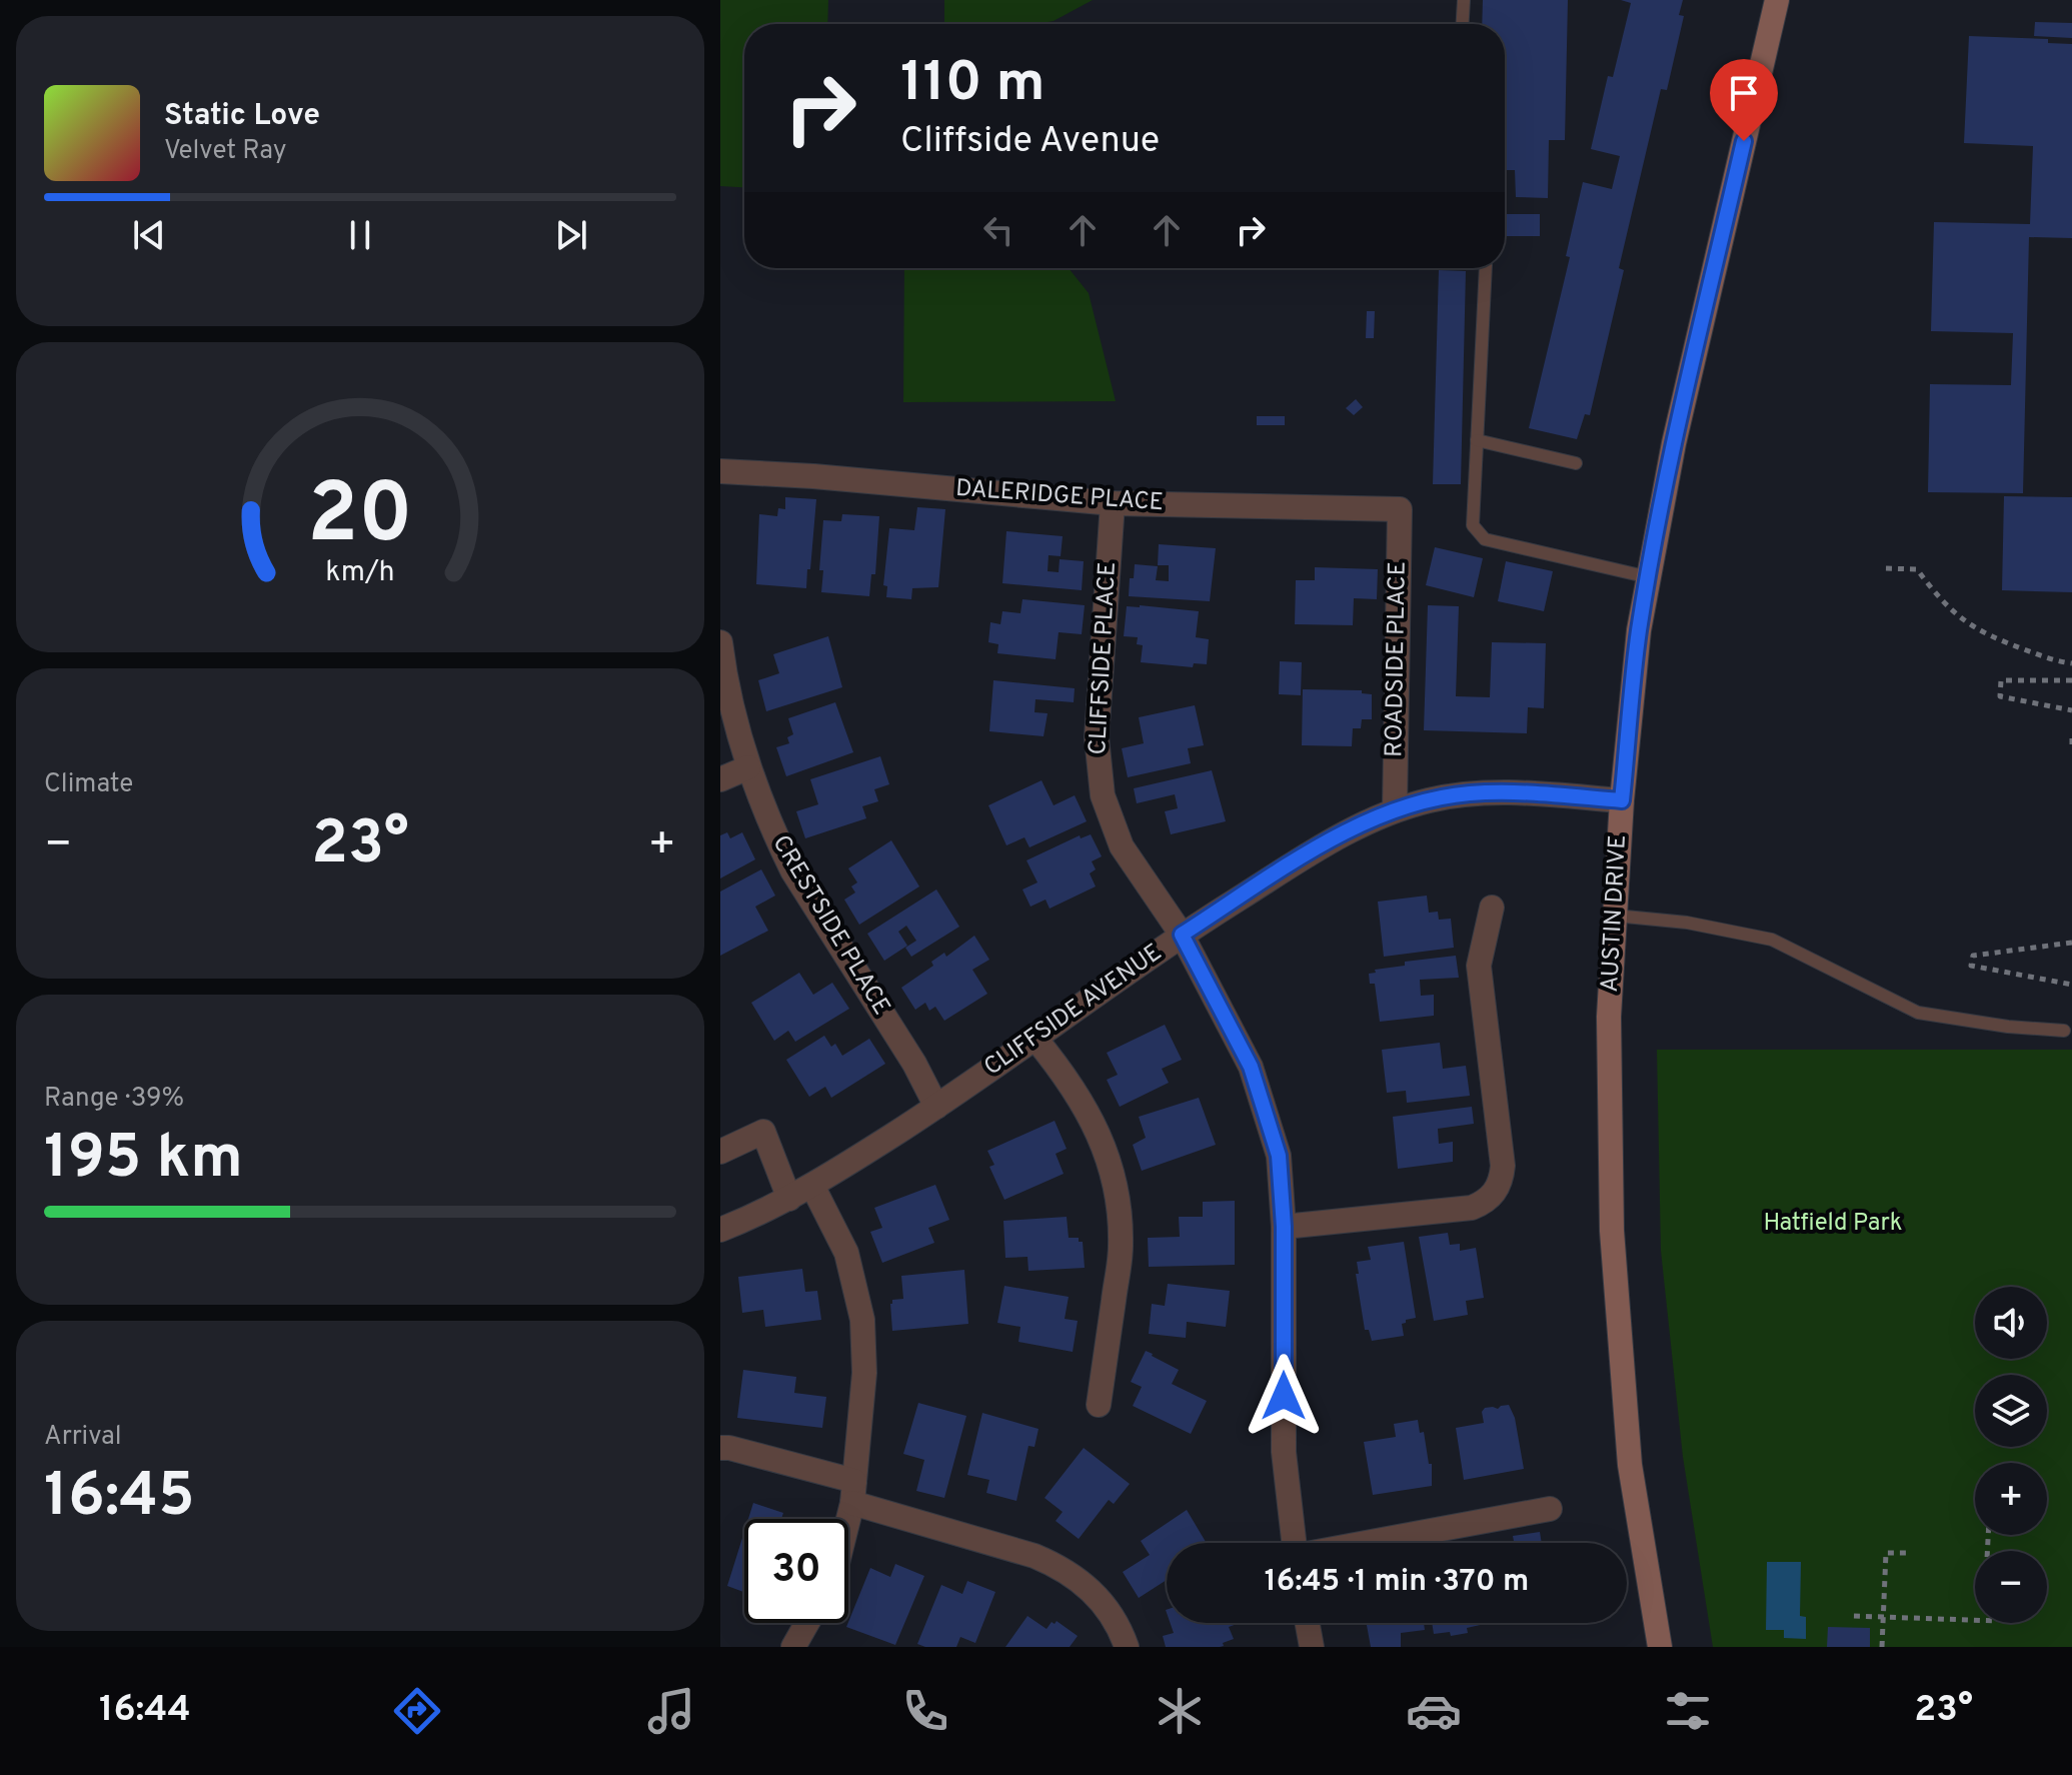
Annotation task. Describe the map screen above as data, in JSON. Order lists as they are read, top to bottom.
{
  "streets": {
    "main road": ["AUSTIN DRIVE"],
    "street": [
      "DALERIDGE PLACE",
      "CLIFFSIDE PLACE",
      "ROADSIDE PLACE",
      "CRESTSIDE PLACE",
      "CLIFFSIDE AVENUE"
    ]
  },
  "crossings": [
    ["DALERIDGE PLACE", "CLIFFSIDE PLACE"],
    ["DALERIDGE PLACE", "ROADSIDE PLACE"],
    ["CLIFFSIDE PLACE", "CLIFFSIDE AVENUE"],
    ["ROADSIDE PLACE", "CLIFFSIDE AVENUE"],
    ["AUSTIN DRIVE", "CLIFFSIDE AVENUE"],
    ["CRESTSIDE PLACE", "CLIFFSIDE AVENUE"]
  ],
  "parks": ["Hatfield Park"],
  "page": {
    "turn": ["110 m", "Cliffside Avenue"],
    "song": ["Static Love", "Velvet Ray"],
    "tile": [
      "Climate",
      ["Range · 39%", "195 km"],
      ["Arrival", "16:45"]
    ],
    "heat": ["−", "23°", "+"],
    "map_buttons": ["+", "−"],
    "limit": "30",
    "trip": "16:45 · 1 min · 370 m",
    "tabs": ["16:44", "23°"],
    "gauge": ["20", "km/h"]
  }
}
